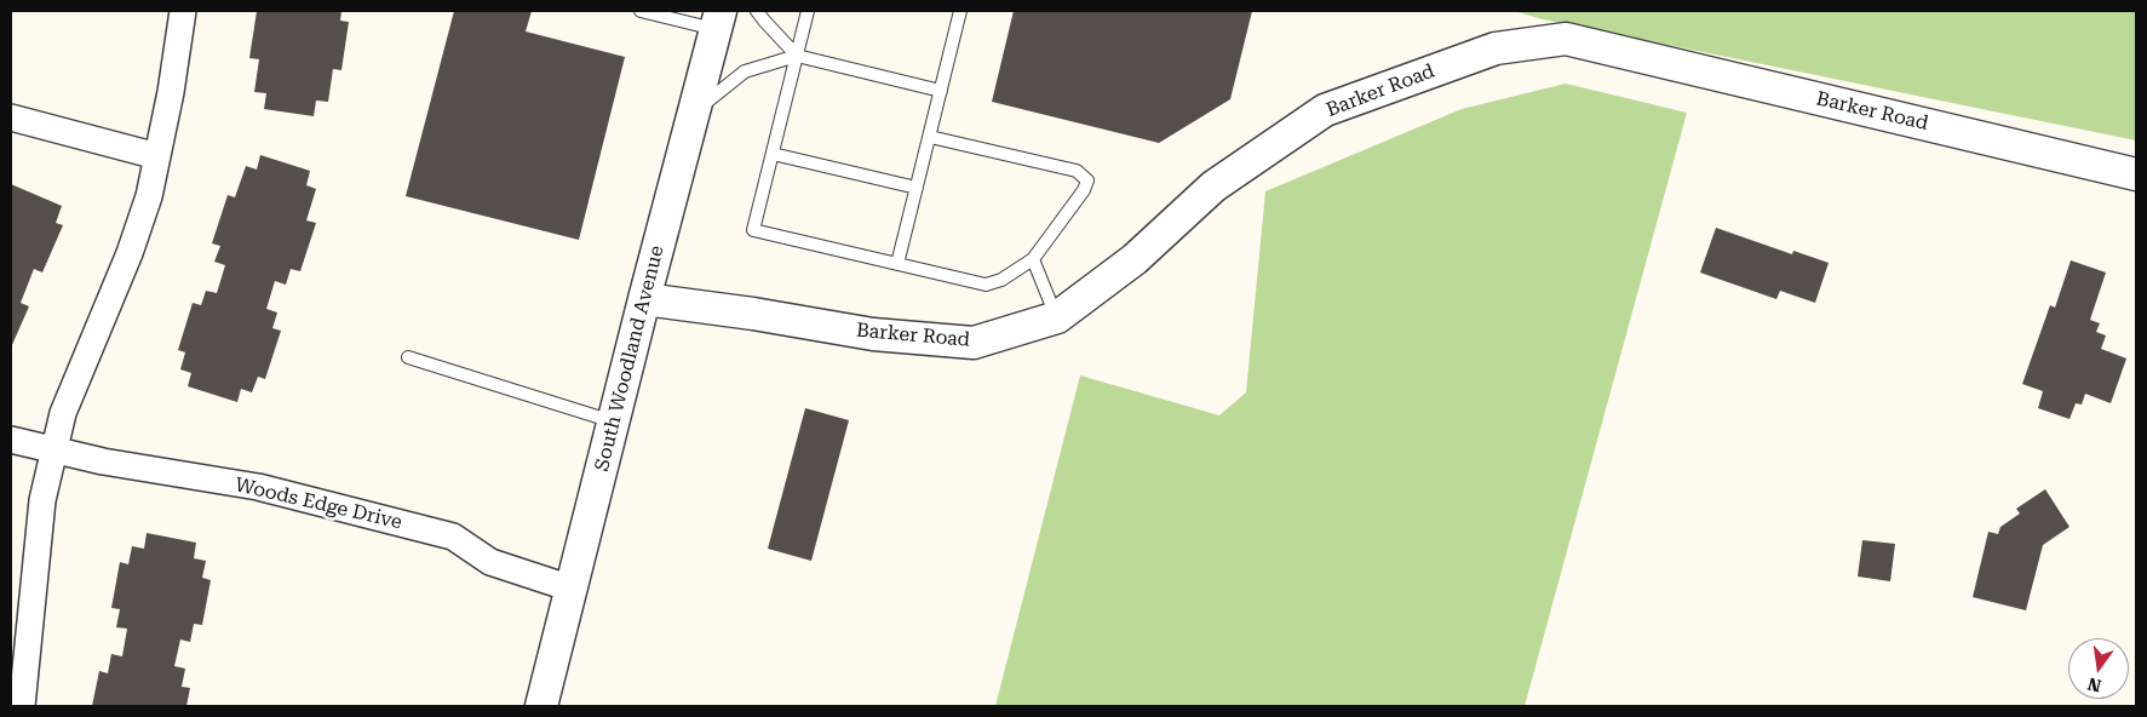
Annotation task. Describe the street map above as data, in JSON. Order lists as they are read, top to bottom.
{
  "streets": {
    "street": ["Barker Road", "South Woodland Avenue", "Woods Edge Drive"]
  },
  "crossings": [
    ["Barker Road", "South Woodland Avenue"],
    ["South Woodland Avenue", "Woods Edge Drive"]
  ],
  "north": "bottom"
}
